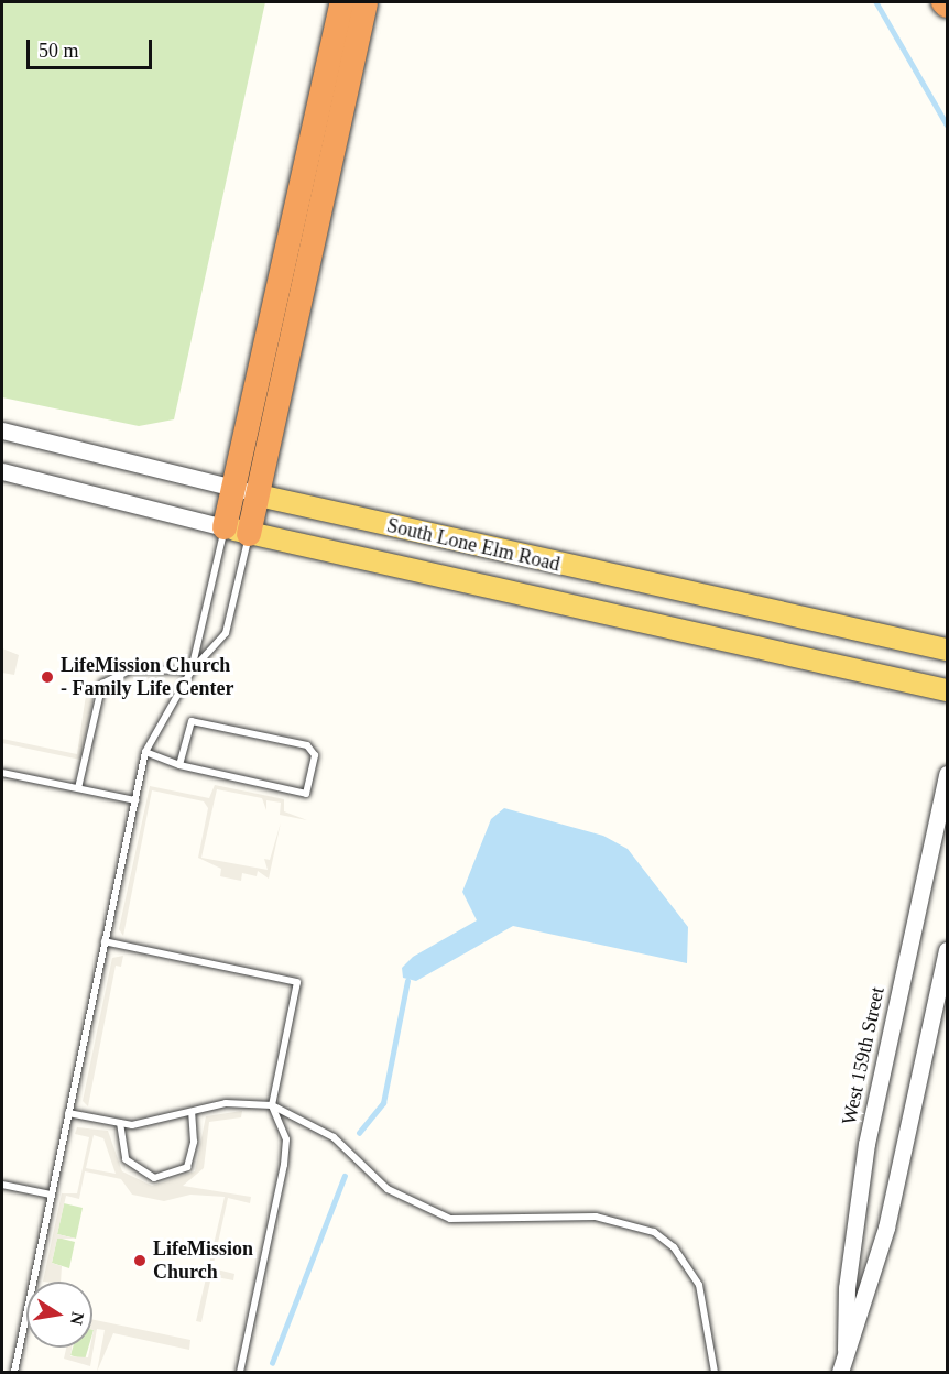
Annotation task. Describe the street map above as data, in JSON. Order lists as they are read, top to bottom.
{
  "streets": {
    "main road": ["South Lone Elm Road"],
    "street": ["West 159th Street"]
  },
  "places": ["LifeMission Church - Family Life Center", "LifeMission Church"],
  "scale_bar": "50 m",
  "north": "right"
}
